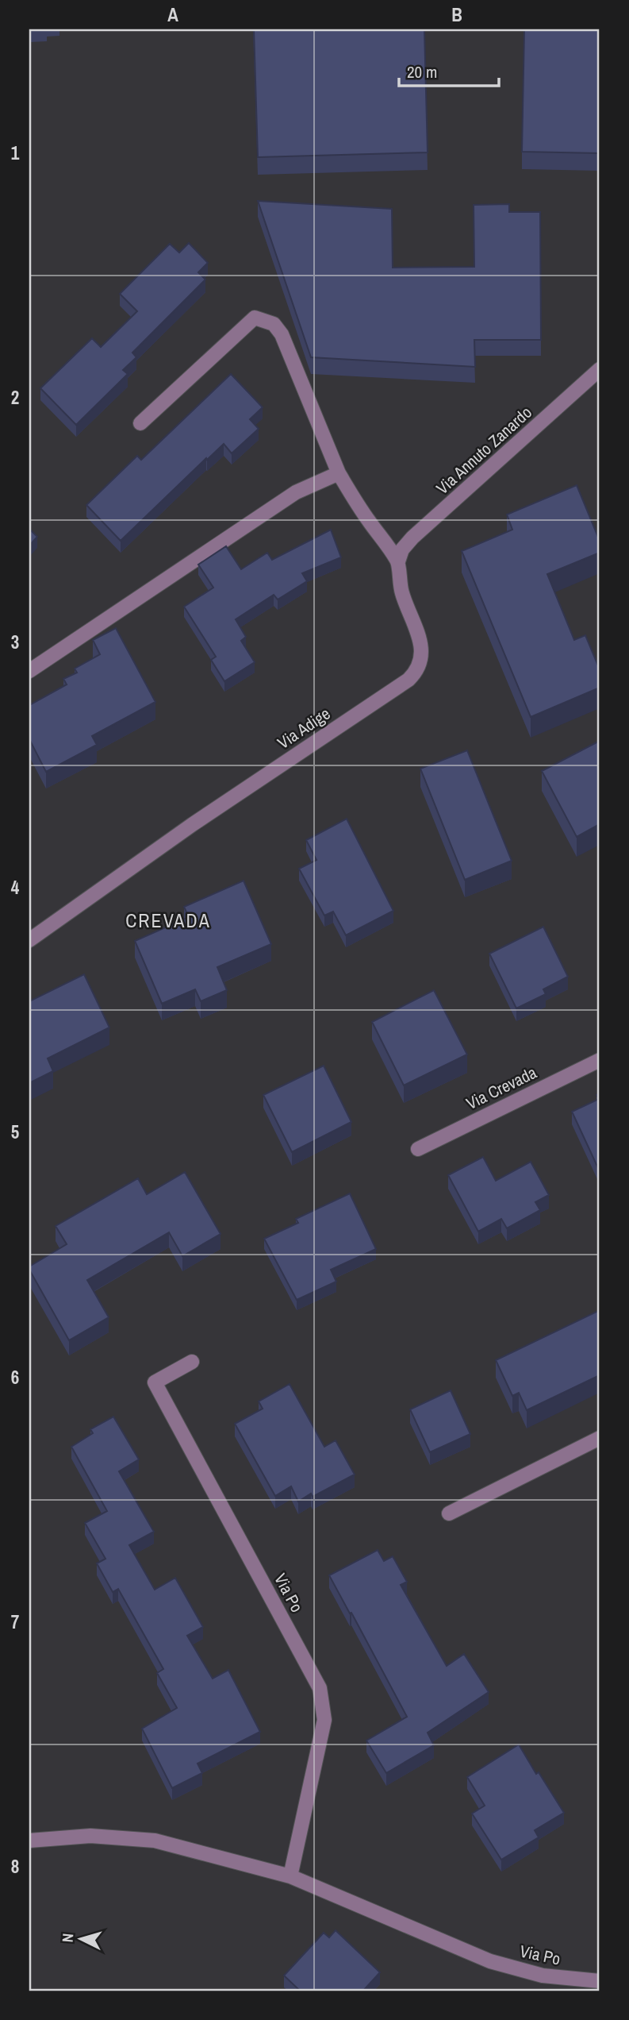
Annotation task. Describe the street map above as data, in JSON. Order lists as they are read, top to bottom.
{
  "streets": {
    "street": [
      "Via Annuto Zanardo",
      "Via Adige",
      "Via Crevada",
      "Via Po"
    ]
  },
  "crossings": [
    ["Via Annuto Zanardo", "Via Adige"]
  ],
  "districts": ["CREVADA"],
  "scale_bar": "20 m",
  "north": "left",
  "grid": {
    "columns": ["A", "B"],
    "rows": [
      "1",
      "2",
      "3",
      "4",
      "5",
      "6",
      "7",
      "8"
    ]
  }
}
